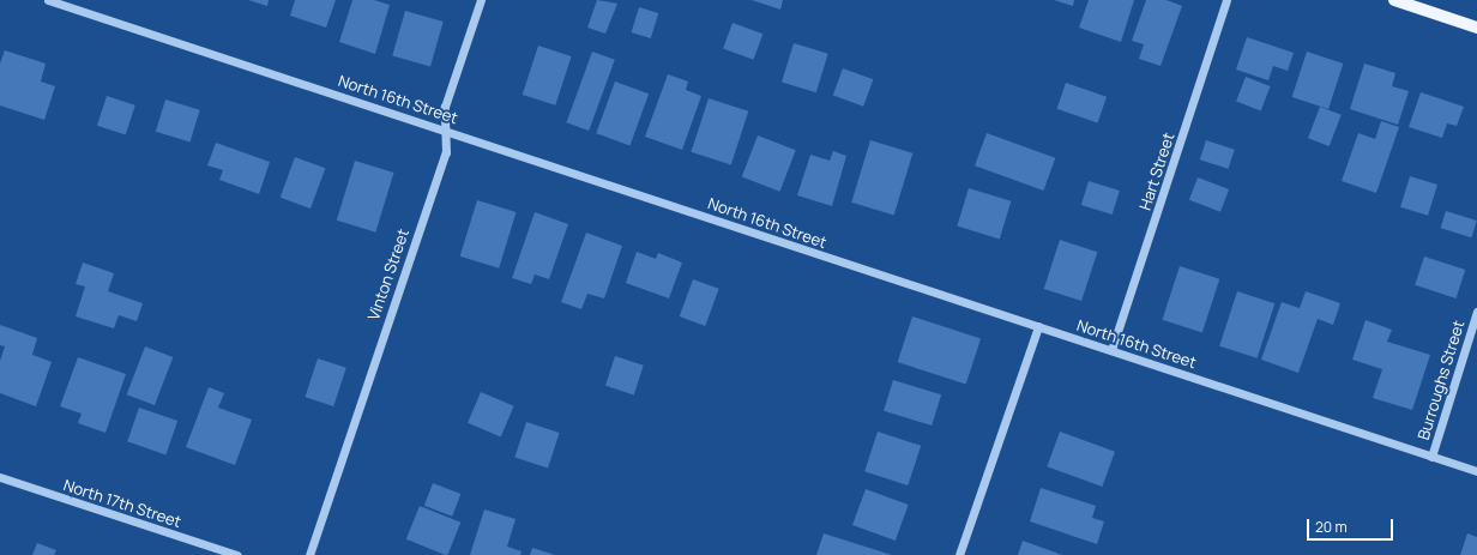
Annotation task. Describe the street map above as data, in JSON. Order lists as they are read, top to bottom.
{
  "streets": {
    "street": [
      "North 16th Street",
      "Hart Street",
      "Vinton Street",
      "Burroughs Street",
      "North 17th Street"
    ]
  },
  "crossings": [
    ["North 16th Street", "Hart Street"],
    ["North 16th Street", "Vinton Street"],
    ["North 16th Street", "Burroughs Street"]
  ],
  "scale_bar": "20 m"
}
